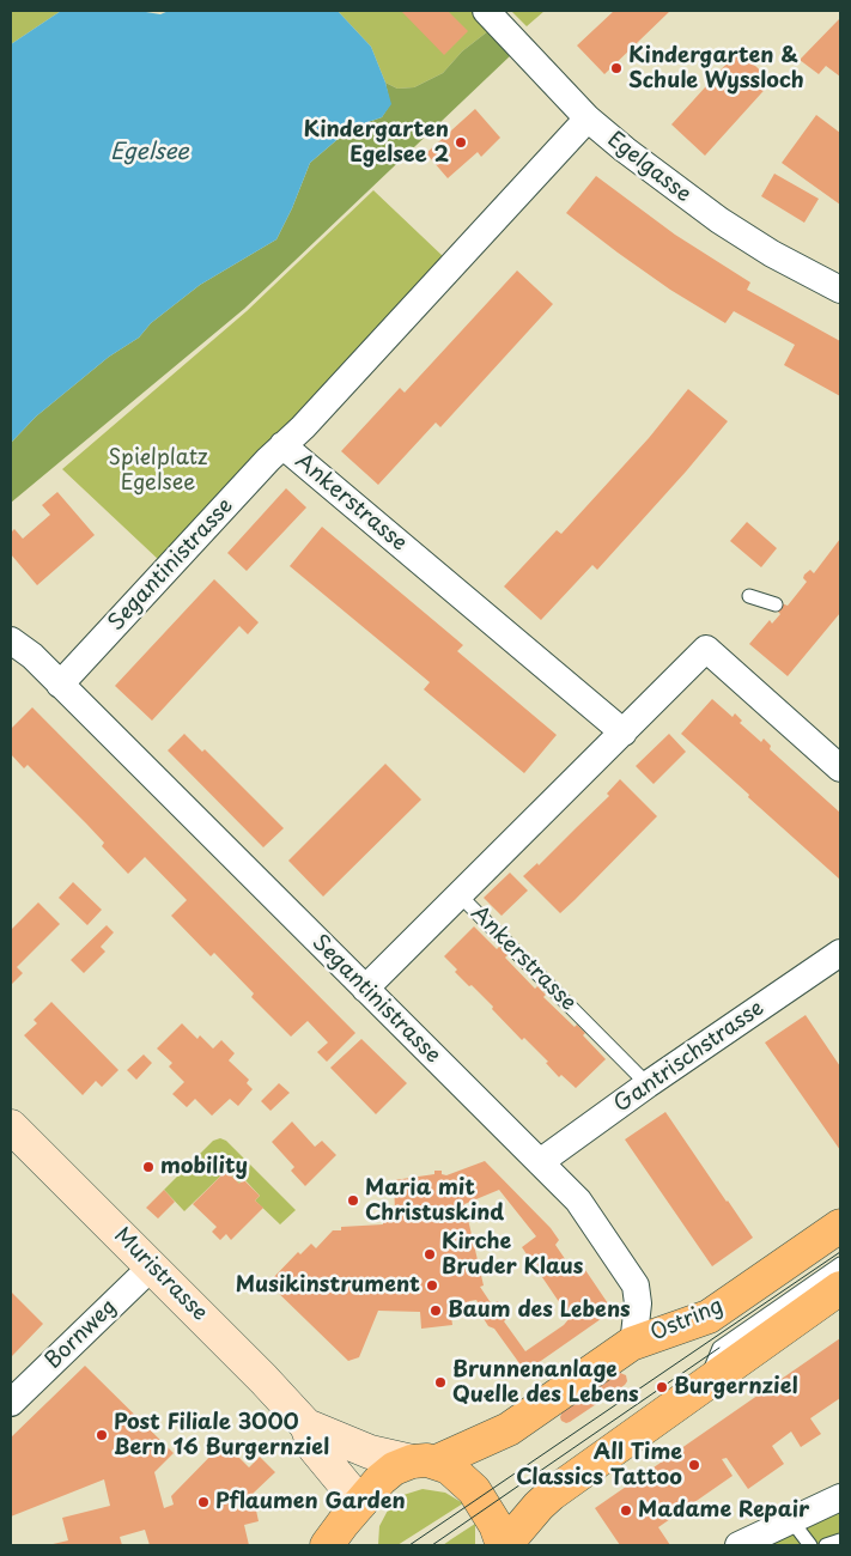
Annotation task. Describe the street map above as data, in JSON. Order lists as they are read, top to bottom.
{
  "streets": {
    "main road": ["Muristrasse", "Ostring"],
    "street": [
      "Egelgasse",
      "Ankerstrasse",
      "Segantinistrasse",
      "Gantrischstrasse",
      "Bornweg"
    ]
  },
  "crossings": [
    ["Egelgasse", "Ankerstrasse"],
    ["Ankerstrasse", "Segantinistrasse"],
    ["Ankerstrasse", "Gantrischstrasse"],
    ["Segantinistrasse", "Gantrischstrasse"],
    ["Segantinistrasse", "Ostring"],
    ["Muristrasse", "Ostring"],
    ["Muristrasse", "Bornweg"]
  ],
  "water": ["Egelsee"],
  "parks": ["Spielplatz Egelsee"],
  "places": [
    "Kindergarten & Schule Wyssloch",
    "Kindergarten Egelsee 2",
    "mobility",
    "Maria mit Christuskind",
    "Kirche Bruder Klaus",
    "Musikinstrument",
    "Baum des Lebens",
    "Brunnenanlage Quelle des Lebens",
    "Burgernziel",
    "Post Filiale 3000 Bern 16 Burgernziel",
    "All Time Classics Tattoo",
    "Pflaumen Garden",
    "Madame Repair"
  ]
}
